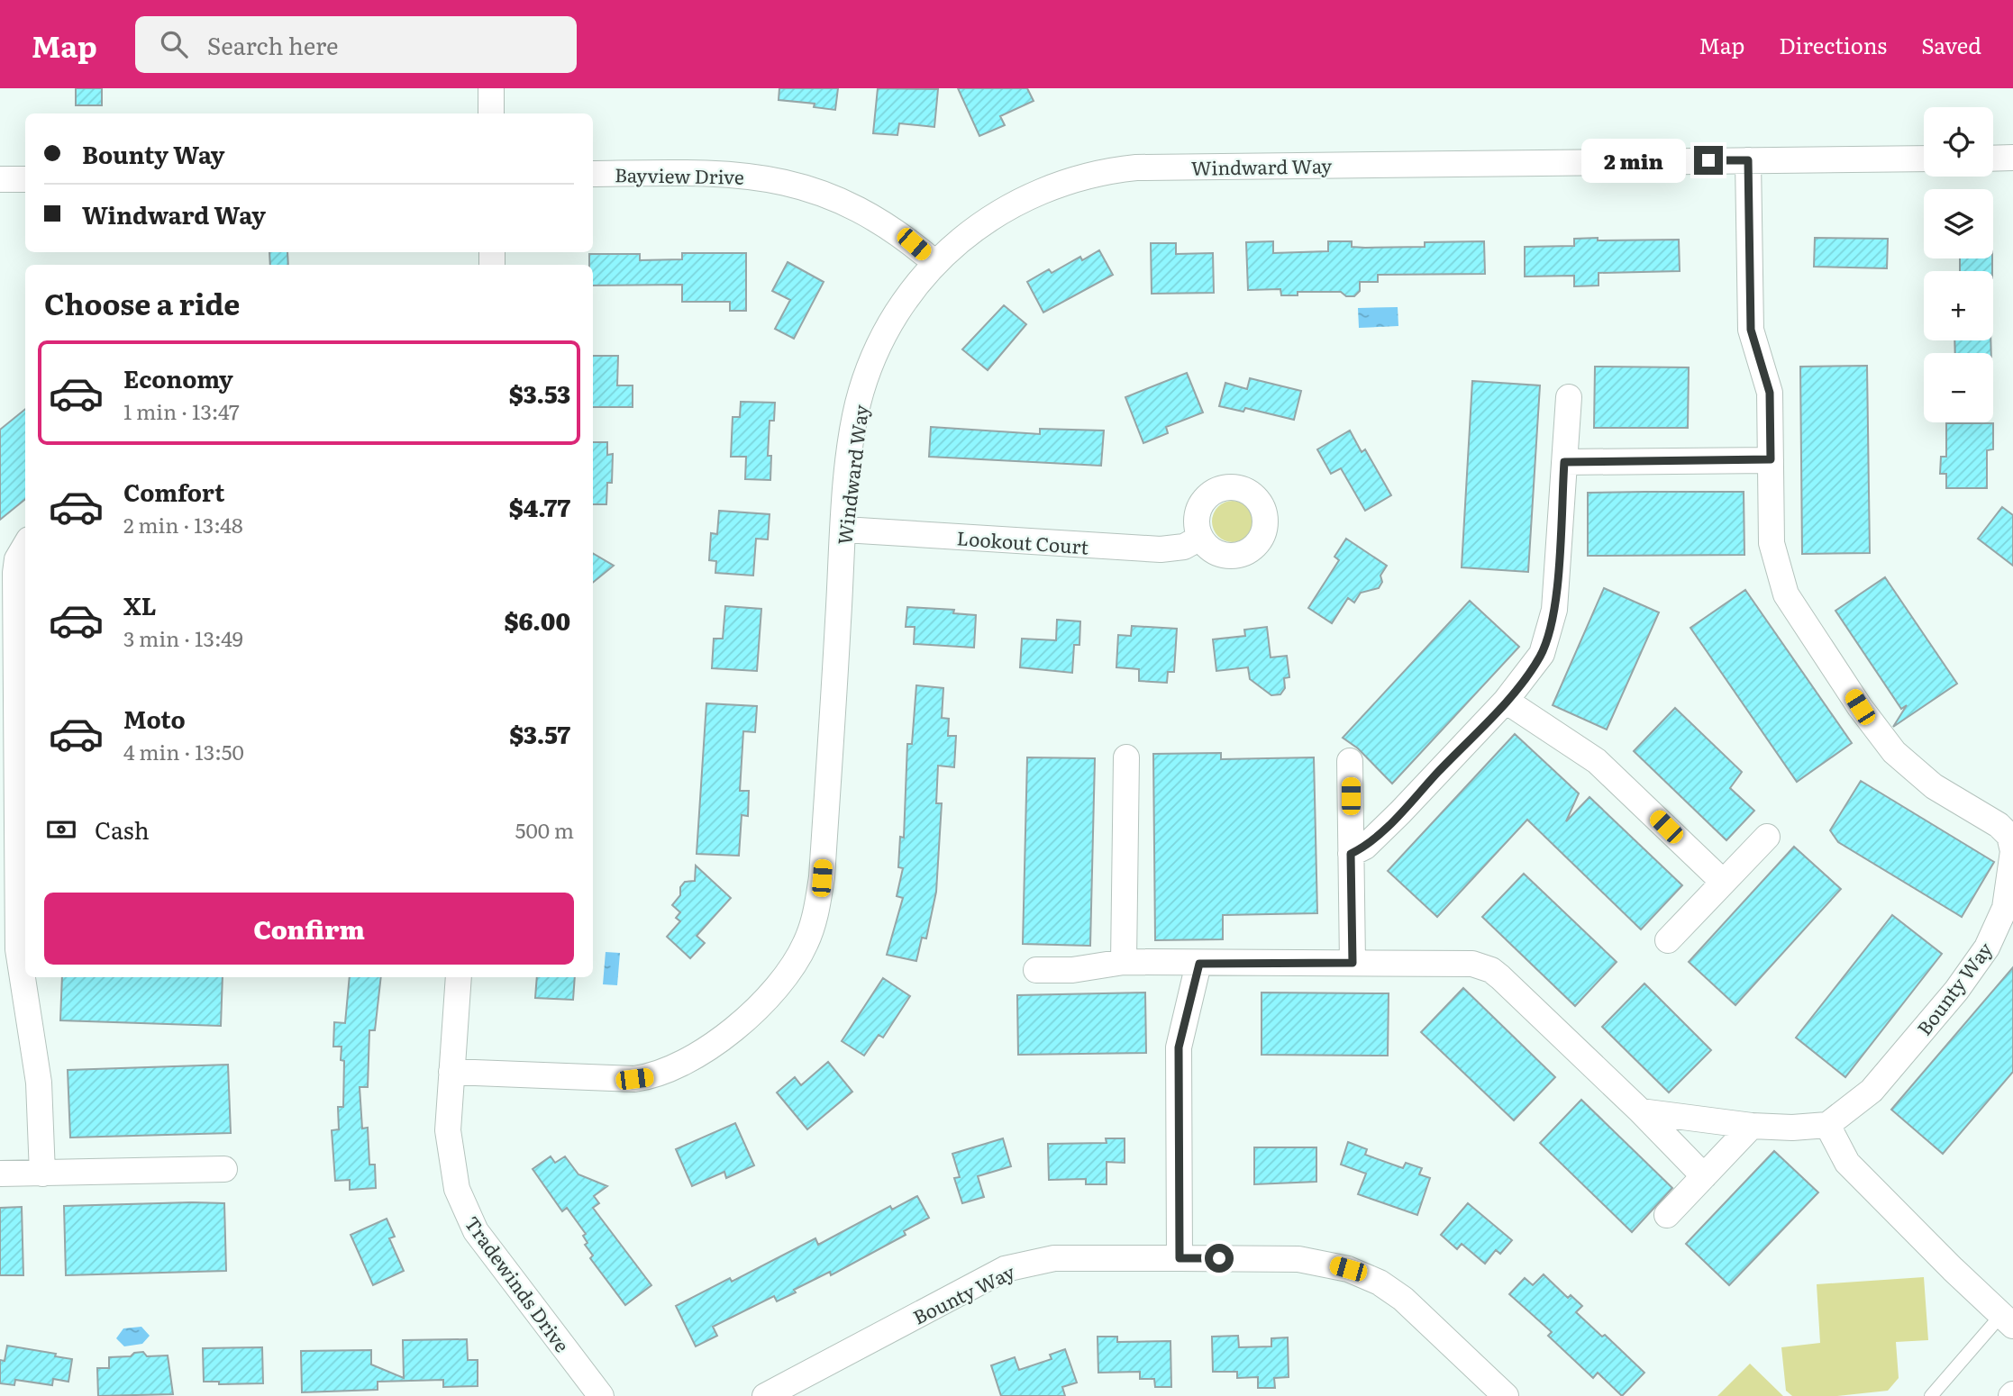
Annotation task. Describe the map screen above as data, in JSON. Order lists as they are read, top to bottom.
{
  "streets": {
    "street": [
      "Windward Way",
      "Bayview Drive",
      "Lookout Court",
      "Bounty Way",
      "Tradewinds Drive"
    ]
  },
  "crossings": [
    ["Windward Way", "Bayview Drive"],
    ["Windward Way", "Lookout Court"],
    ["Windward Way", "Bounty Way"],
    ["Windward Way", "Tradewinds Drive"]
  ],
  "page": {
    "header": "Map",
    "search": "Search here",
    "nav": ["Map", "Directions", "Saved"],
    "map_buttons": ["+", "−"],
    "banner": ["Bounty Way", "Windward Way"],
    "bubble": "2 min",
    "heading": "Choose a ride",
    "list": [
      {
        "name": "Economy",
        "note": "1 min · 13:47",
        "value": "$3.53"
      },
      {
        "name": "Comfort",
        "note": "2 min · 13:48",
        "value": "$4.77"
      },
      {
        "name": "XL",
        "note": "3 min · 13:49",
        "value": "$6.00"
      },
      {
        "name": "Moto",
        "note": "4 min · 13:50",
        "value": "$3.57"
      }
    ],
    "pay": ["Cash", "500 m"],
    "buttons": "Confirm"
  }
}
